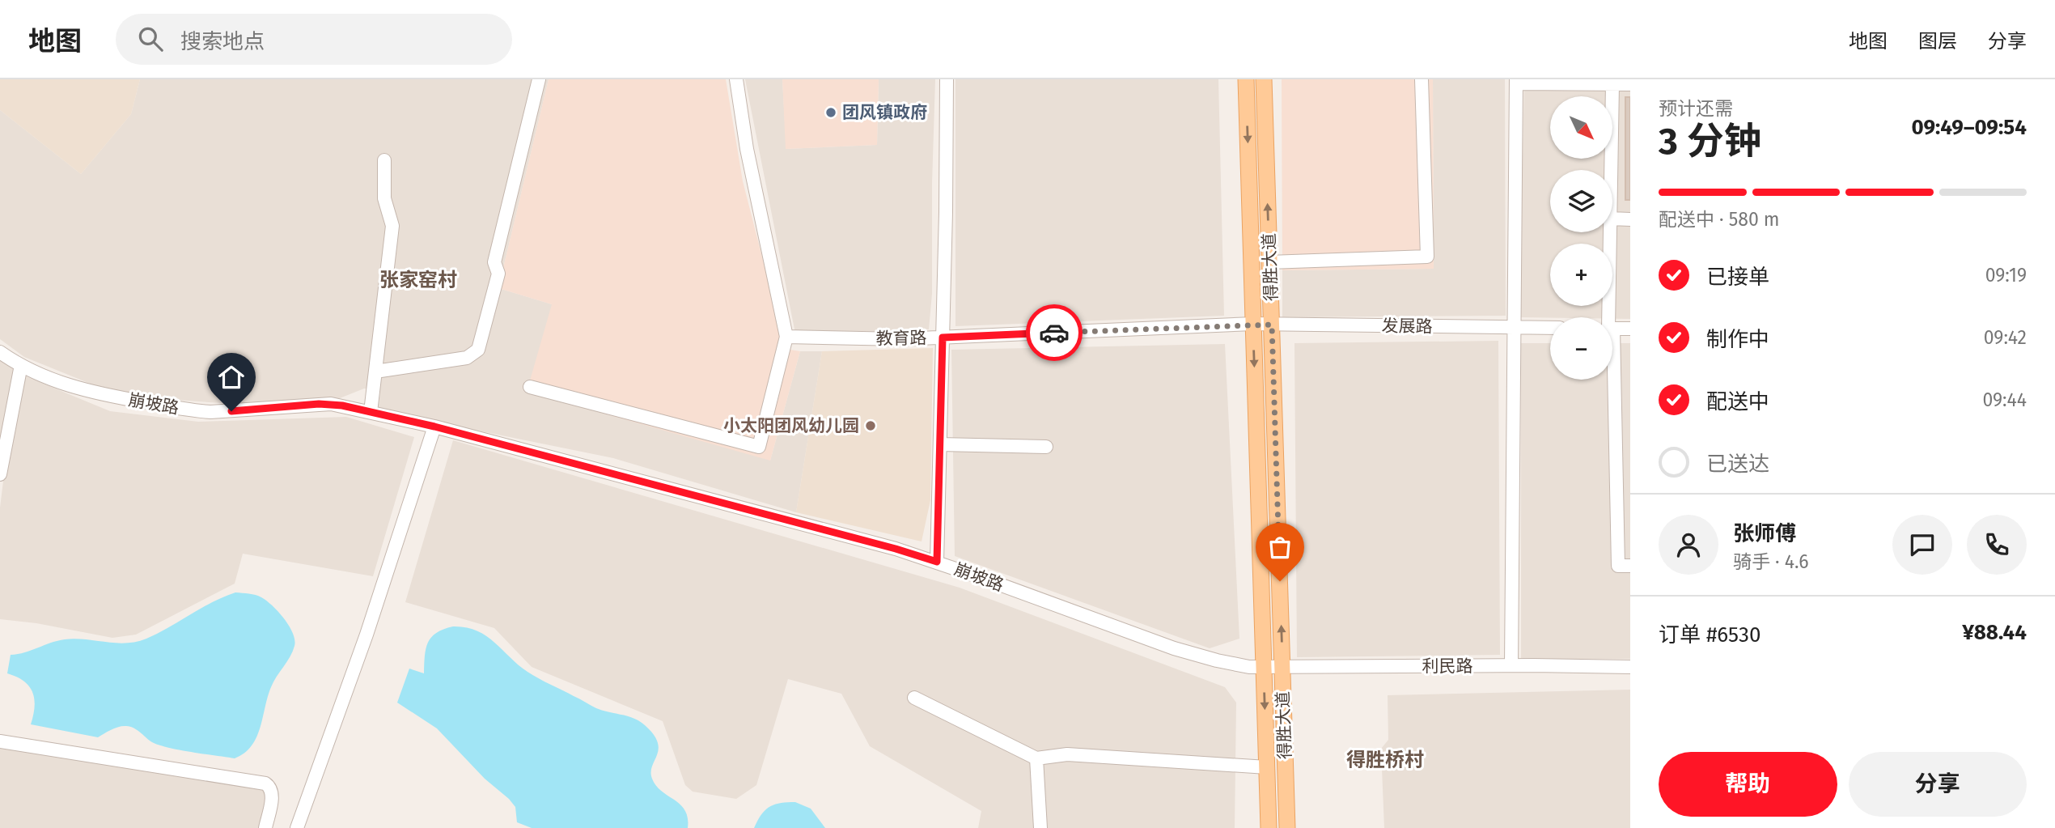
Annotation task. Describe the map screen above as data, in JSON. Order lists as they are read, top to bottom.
{
  "streets": {
    "main road": ["得胜大道"],
    "street": [
      "发展路",
      "教育路",
      "崩坡路",
      "利民路"
    ]
  },
  "crossings": [
    ["得胜大道", "发展路"],
    ["得胜大道", "教育路"],
    ["得胜大道", "崩坡路"],
    ["得胜大道", "利民路"],
    ["发展路", "教育路"],
    ["崩坡路", "利民路"]
  ],
  "districts": ["张家窑村", "得胜桥村"],
  "places": ["团风镇政府", "小太阳团风幼儿园"],
  "north": "bottom right",
  "page": {
    "header": "地图",
    "search": "搜索地点",
    "nav": ["地图", "图层", "分享"],
    "heading": ["3 分钟", "预计还需", "09:49–09:54"],
    "panel": [
      "张师傅",
      "骑手 · 4.6",
      "订单 #6530",
      "¥88.44"
    ],
    "map_buttons": ["+", "−"],
    "bar": "配送中 · 580 m",
    "list": [
      ["已接单", "09:19"],
      ["制作中", "09:42"],
      ["配送中", "09:44"],
      "已送达"
    ],
    "buttons": ["帮助", "分享"]
  }
}
